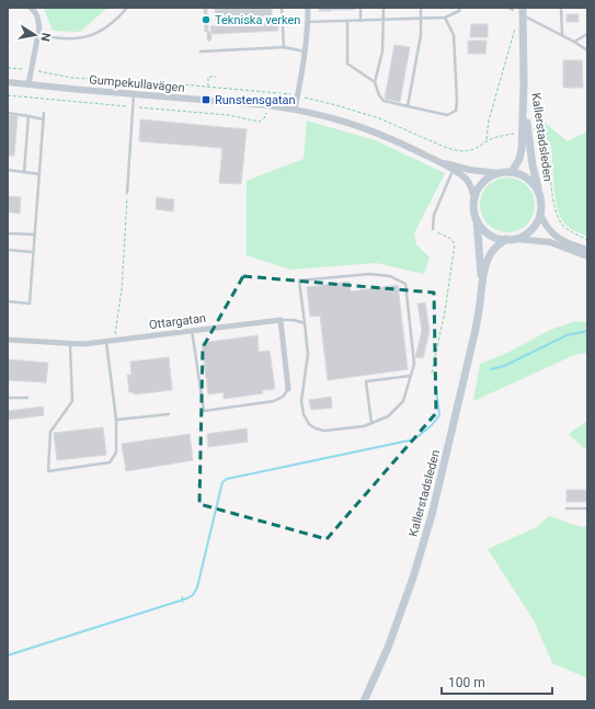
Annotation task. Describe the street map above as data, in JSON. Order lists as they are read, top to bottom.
{
  "streets": {
    "main road": ["Kallerstadsleden"],
    "street": ["Gumpekullavägen", "Ottargatan"]
  },
  "crossings": [
    ["Gumpekullavägen", "Kallerstadsleden"]
  ],
  "places": {
    "other": ["Tekniska verken"],
    "transit": ["Runstensgatan"]
  },
  "scale_bar": "100 m",
  "north": "right"
}
